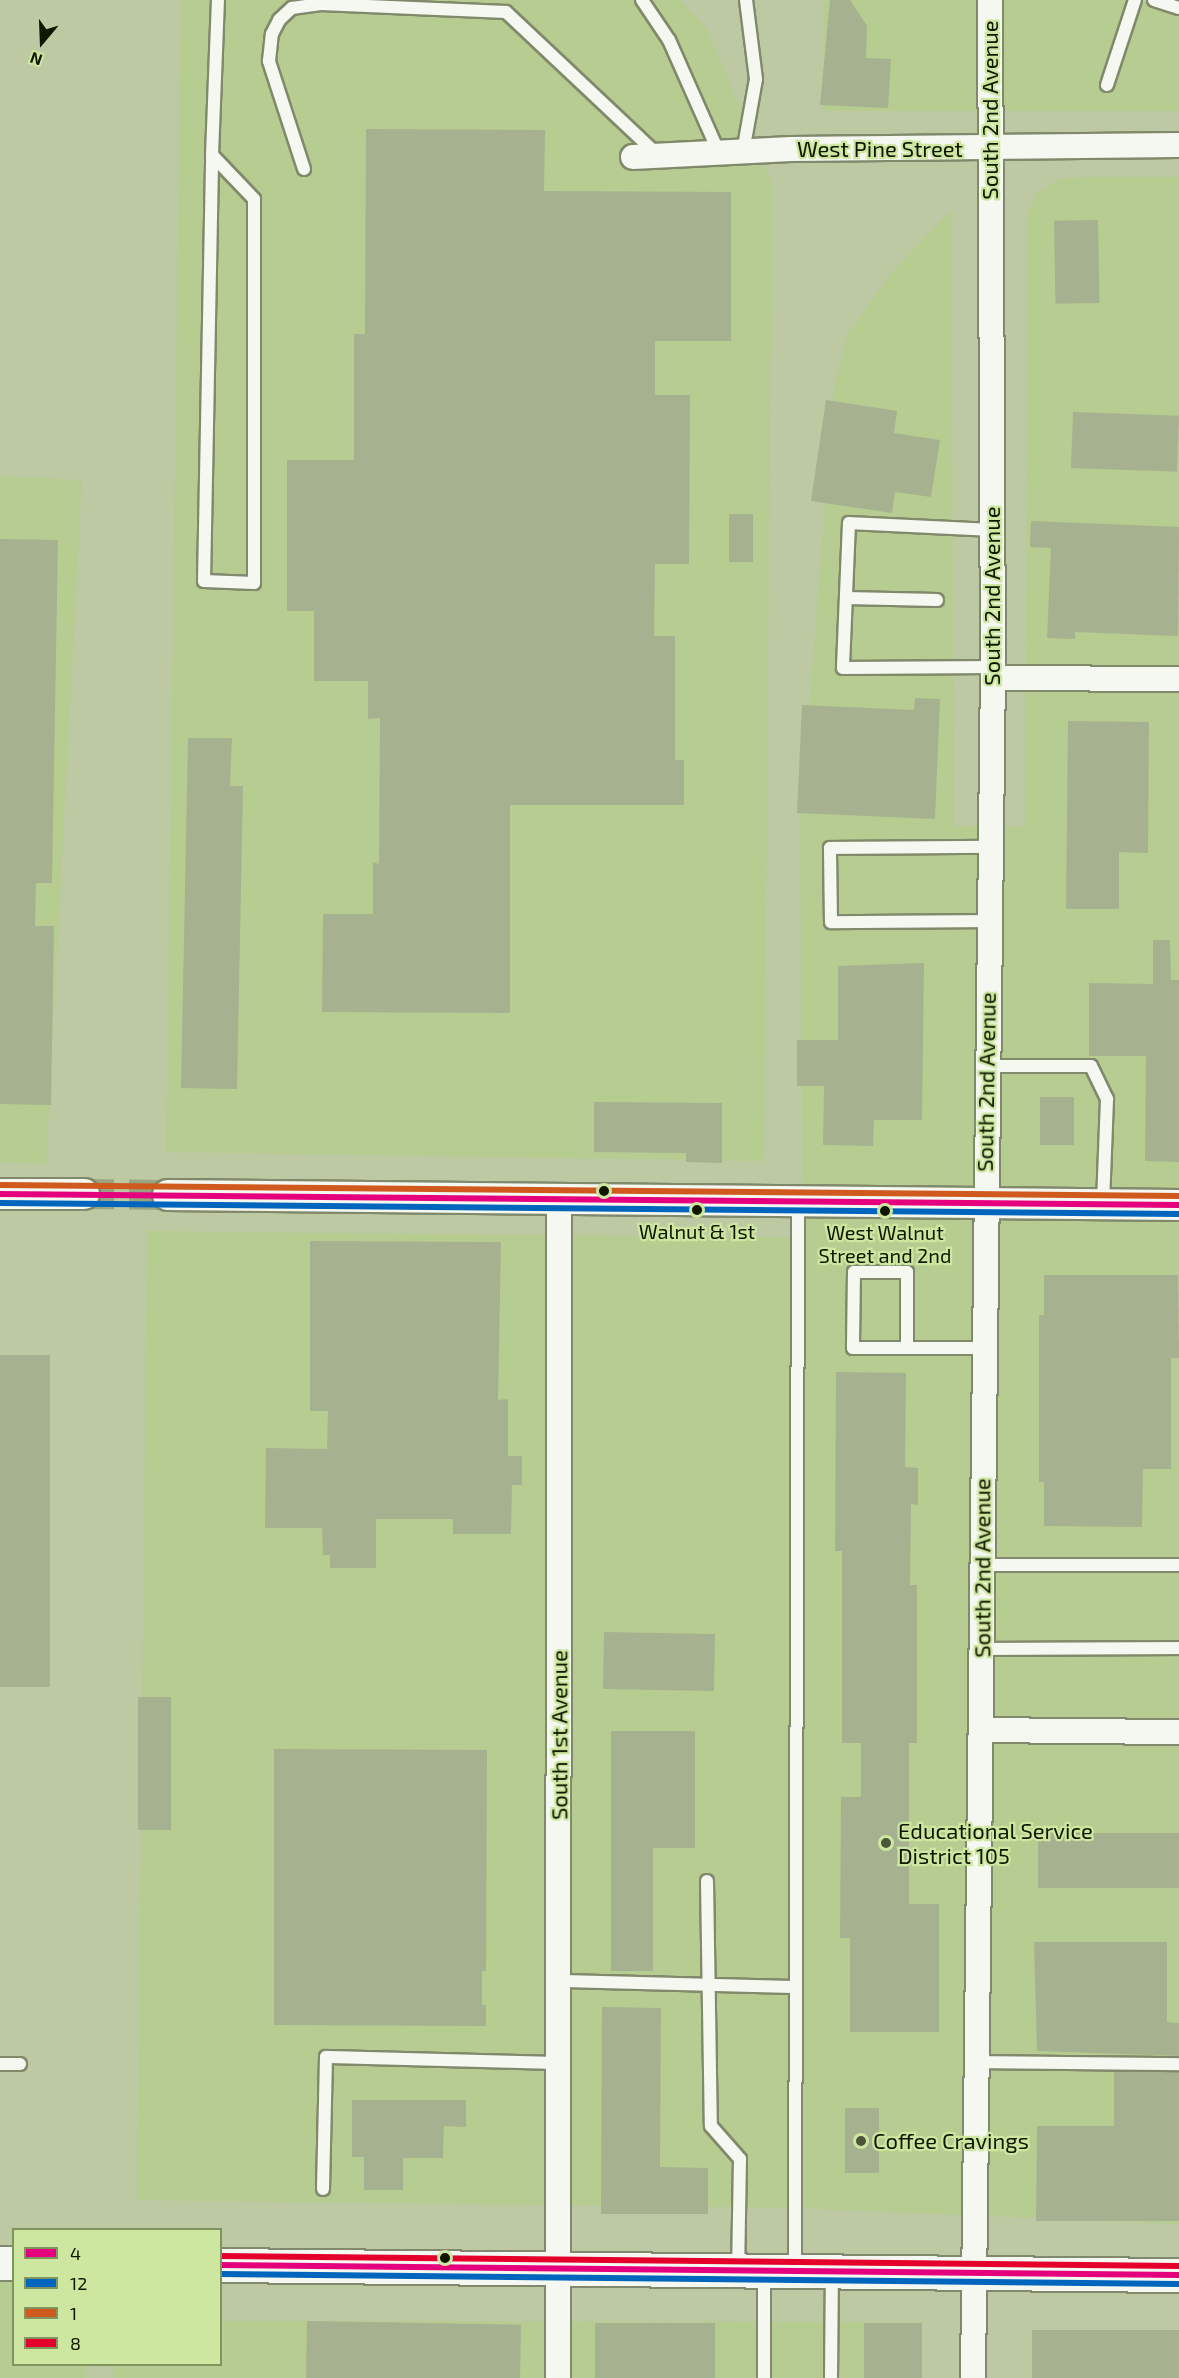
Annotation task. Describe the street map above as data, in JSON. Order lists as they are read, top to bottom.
{
  "streets": {
    "street": ["South 2nd Avenue", "West Pine Street", "South 1st Avenue"]
  },
  "crossings": [
    ["South 2nd Avenue", "West Pine Street"]
  ],
  "places": [
    "Walnut & 1st",
    "West Walnut Street and 2nd",
    "Educational Service District 105",
    "Coffee Cravings"
  ],
  "lines": [
    "transit line 1",
    "transit line 4",
    "transit line 12",
    "transit line 8"
  ],
  "legend": [
    "4",
    "12",
    "1",
    "8"
  ],
  "north": "bottom"
}
